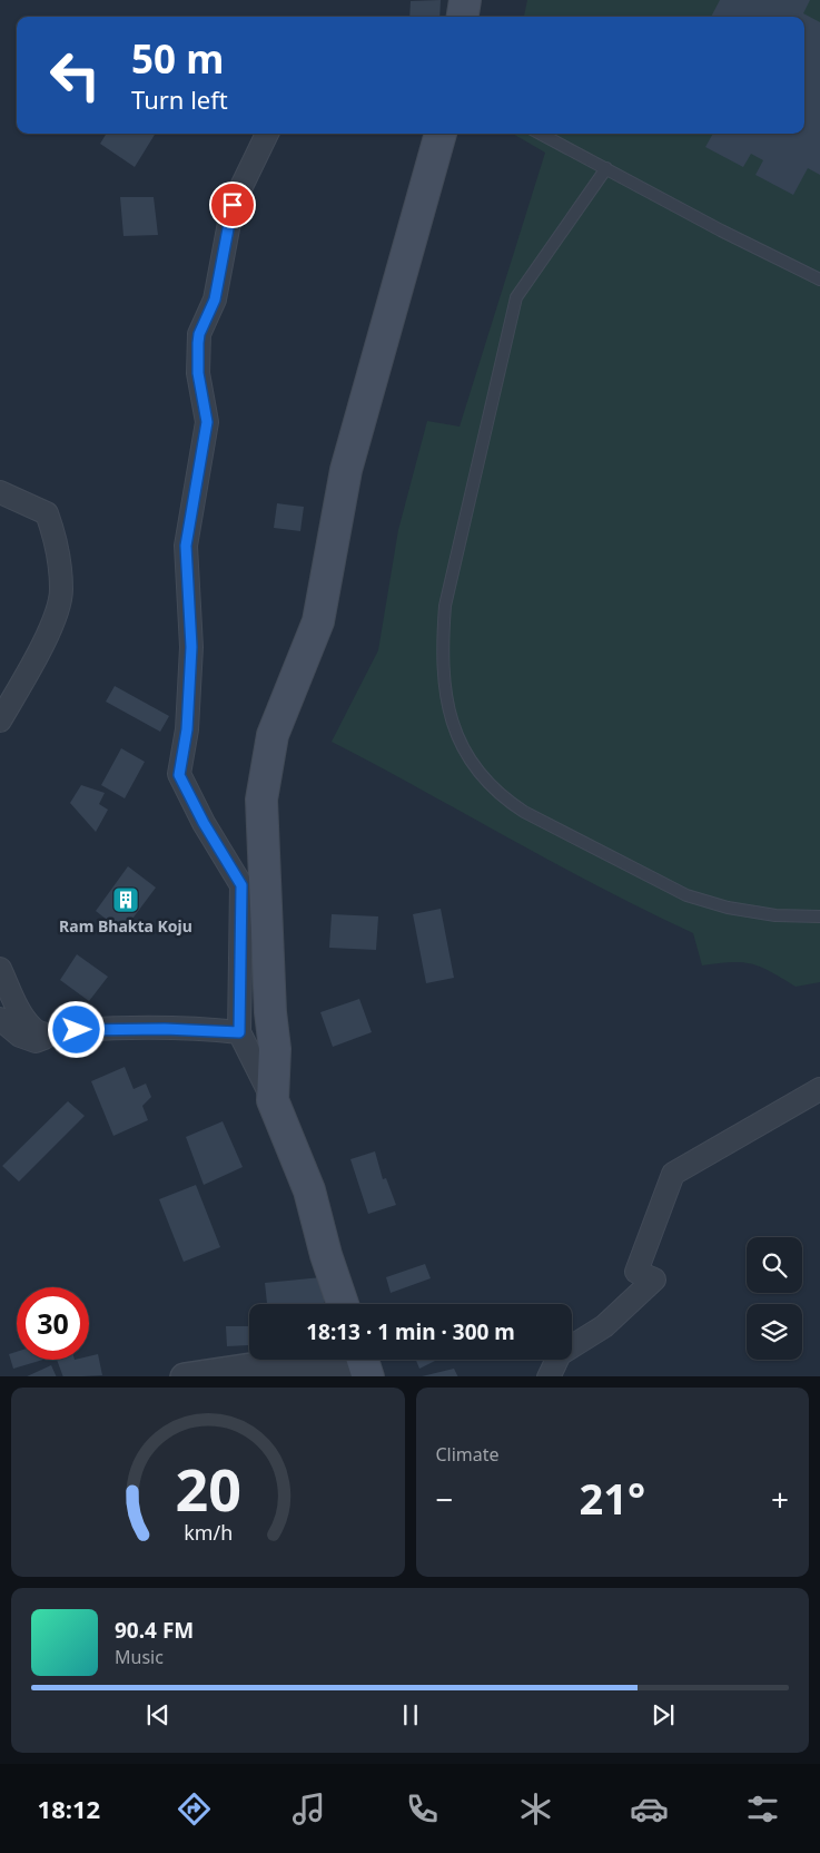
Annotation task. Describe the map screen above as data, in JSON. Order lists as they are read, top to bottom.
{
  "places": {
    "building": ["Ram Bhakta Koju"]
  },
  "page": {
    "turn": ["50 m", "Turn left"],
    "limit": "30",
    "trip": "18:13 · 1 min · 300 m",
    "tile": "Climate",
    "heat": ["−", "21°", "+"],
    "song": ["90.4 FM", "Music"],
    "tabs": "18:12",
    "gauge": ["20", "km/h"]
  }
}
